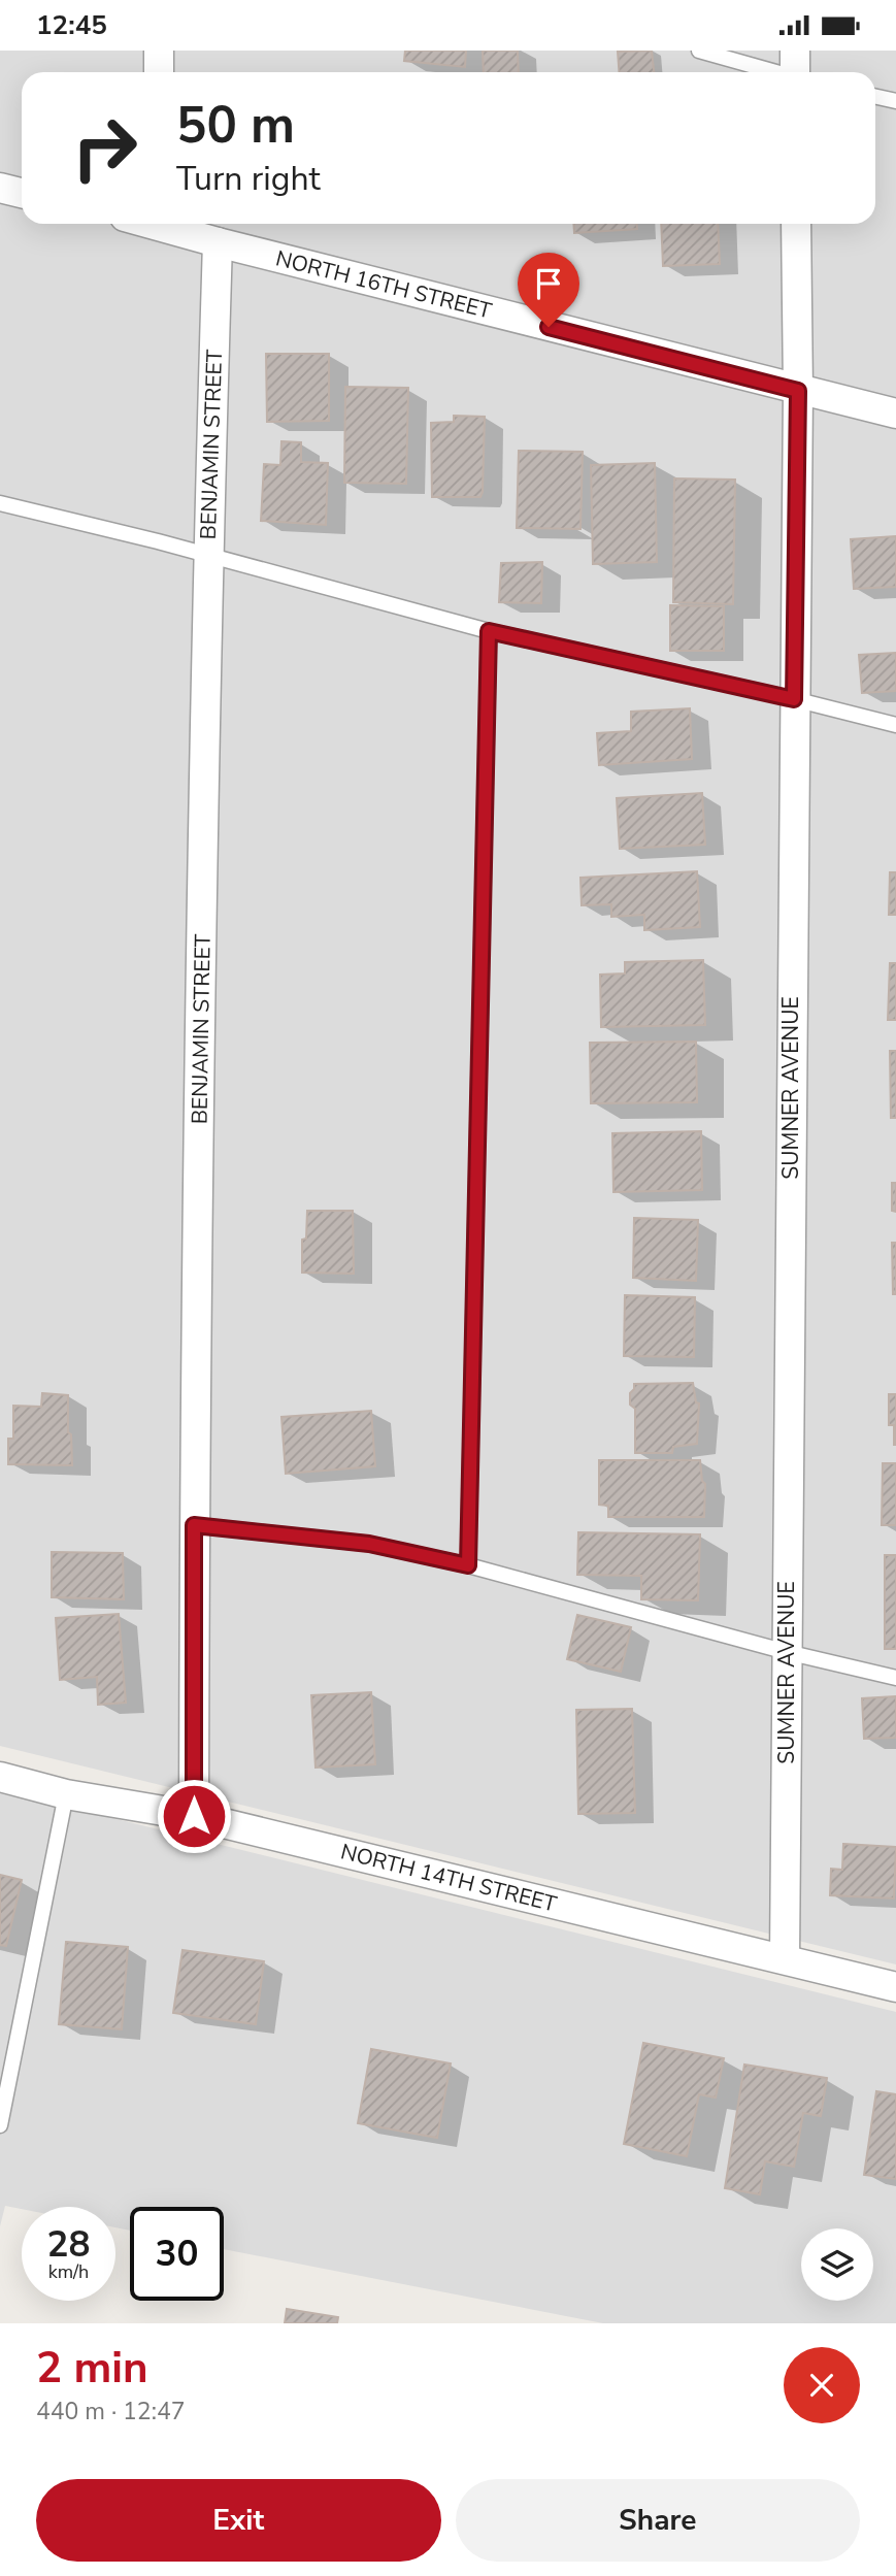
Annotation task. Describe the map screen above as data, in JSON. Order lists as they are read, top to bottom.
{
  "streets": {
    "street": [
      "NORTH 16TH STREET",
      "BENJAMIN STREET",
      "SUMNER AVENUE",
      "NORTH 14TH STREET"
    ]
  },
  "crossings": [
    ["NORTH 16TH STREET", "BENJAMIN STREET"],
    ["NORTH 16TH STREET", "SUMNER AVENUE"],
    ["BENJAMIN STREET", "NORTH 14TH STREET"],
    ["SUMNER AVENUE", "NORTH 14TH STREET"]
  ],
  "page": {
    "status": "12:45",
    "turn": ["50 m", "Turn right"],
    "speed": "28 km/h",
    "limit": "30",
    "heading": ["2 min", "440 m · 12:47"],
    "buttons": ["Exit", "Share"]
  }
}
